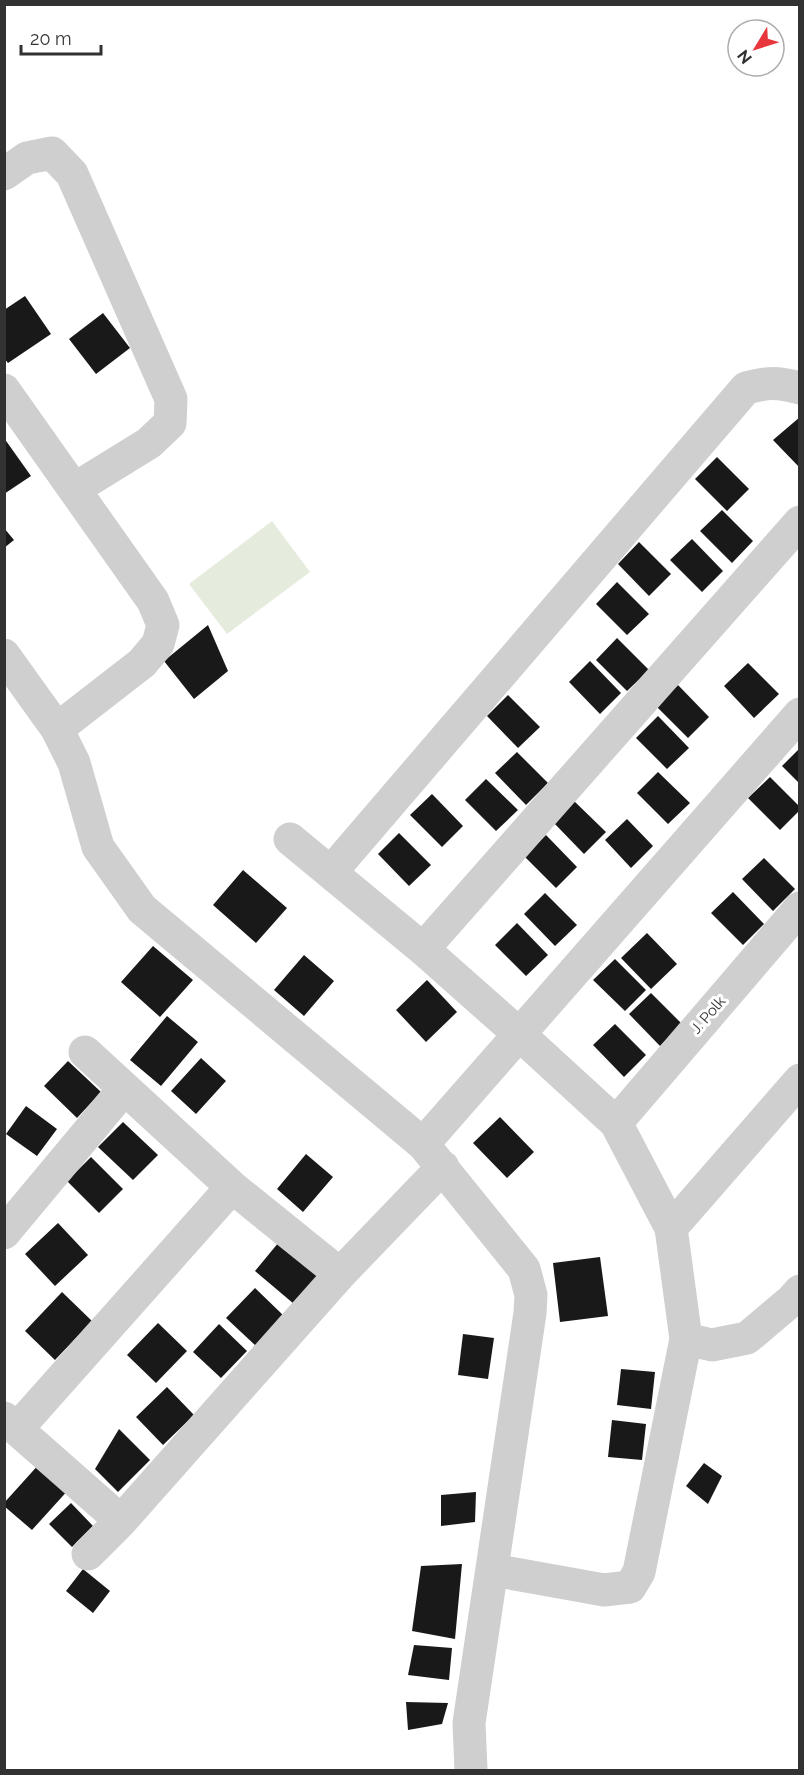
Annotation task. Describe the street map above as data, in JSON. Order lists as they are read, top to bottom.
{
  "streets": {
    "street": ["J. Polk"]
  },
  "scale_bar": "20 m",
  "north": "bottom left"
}
